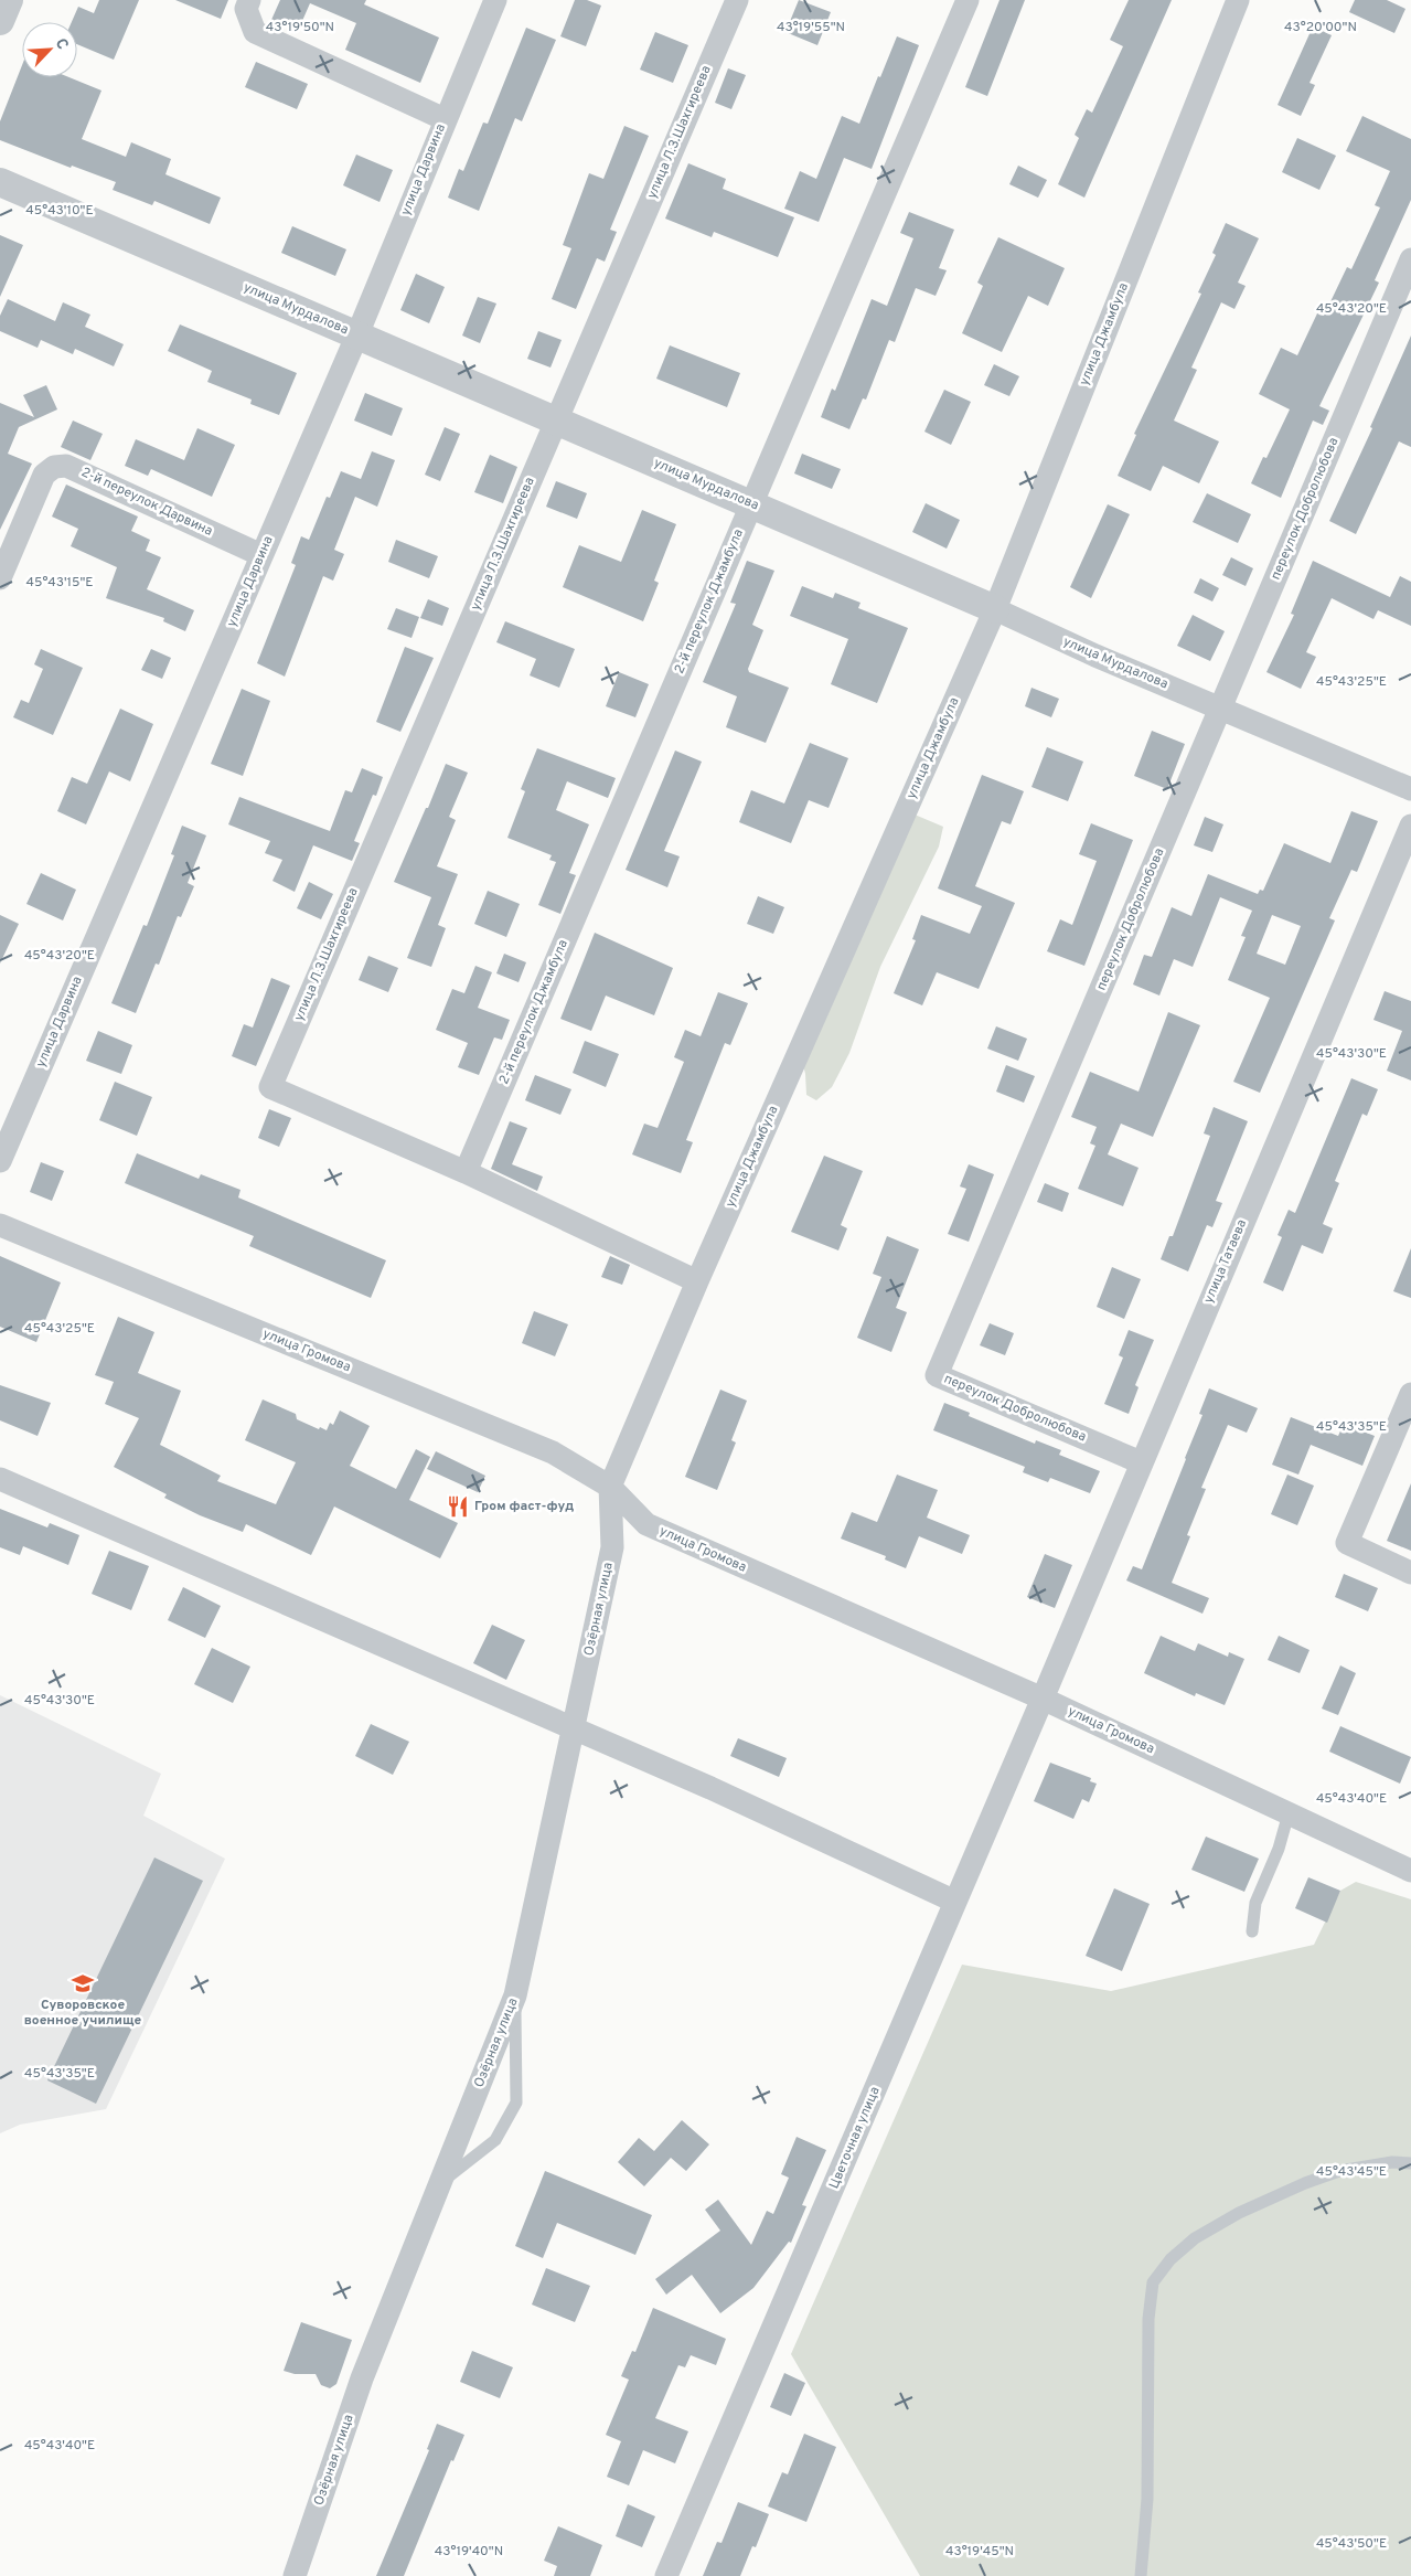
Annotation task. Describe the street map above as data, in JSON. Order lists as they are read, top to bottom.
{
  "streets": {
    "street": [
      "улица Л.З.Шахгиреева",
      "улица Дарвина",
      "улица Мурдалова",
      "улица Джамбула",
      "2-й переулок Дарвина",
      "переулок Добролюбова",
      "2-й переулок Джамбула",
      "улица Татаева",
      "улица Громова",
      "Озёрная улица",
      "Цветочная улица"
    ]
  },
  "crossings": [
    ["улица Л.З.Шахгиреева", "улица Мурдалова"],
    ["улица Л.З.Шахгиреева", "2-й переулок Джамбула"],
    ["улица Дарвина", "улица Мурдалова"],
    ["улица Дарвина", "2-й переулок Дарвина"],
    ["улица Мурдалова", "улица Джамбула"],
    ["улица Мурдалова", "переулок Добролюбова"],
    ["улица Мурдалова", "2-й переулок Джамбула"],
    ["улица Джамбула", "улица Громова"],
    ["улица Джамбула", "Озёрная улица"],
    ["переулок Добролюбова", "улица Татаева"],
    ["улица Татаева", "улица Громова"],
    ["улица Татаева", "Цветочная улица"],
    ["улица Громова", "Озёрная улица"],
    ["улица Громова", "Цветочная улица"]
  ],
  "places": {
    "restaurant": ["Гром фаст-фуд"],
    "school or university": ["Суворовское военное училище"]
  },
  "north": "top right",
  "coordinates": [
    "43°19'50\"N",
    "43°19'55\"N",
    "43°20'00\"N",
    "45°43'10\"E",
    "45°43'20\"E",
    "45°43'15\"E",
    "45°43'25\"E",
    "45°43'30\"E",
    "45°43'35\"E",
    "45°43'40\"E",
    "45°43'45\"E",
    "45°43'50\"E",
    "43°19'40\"N",
    "43°19'45\"N"
  ]
}
